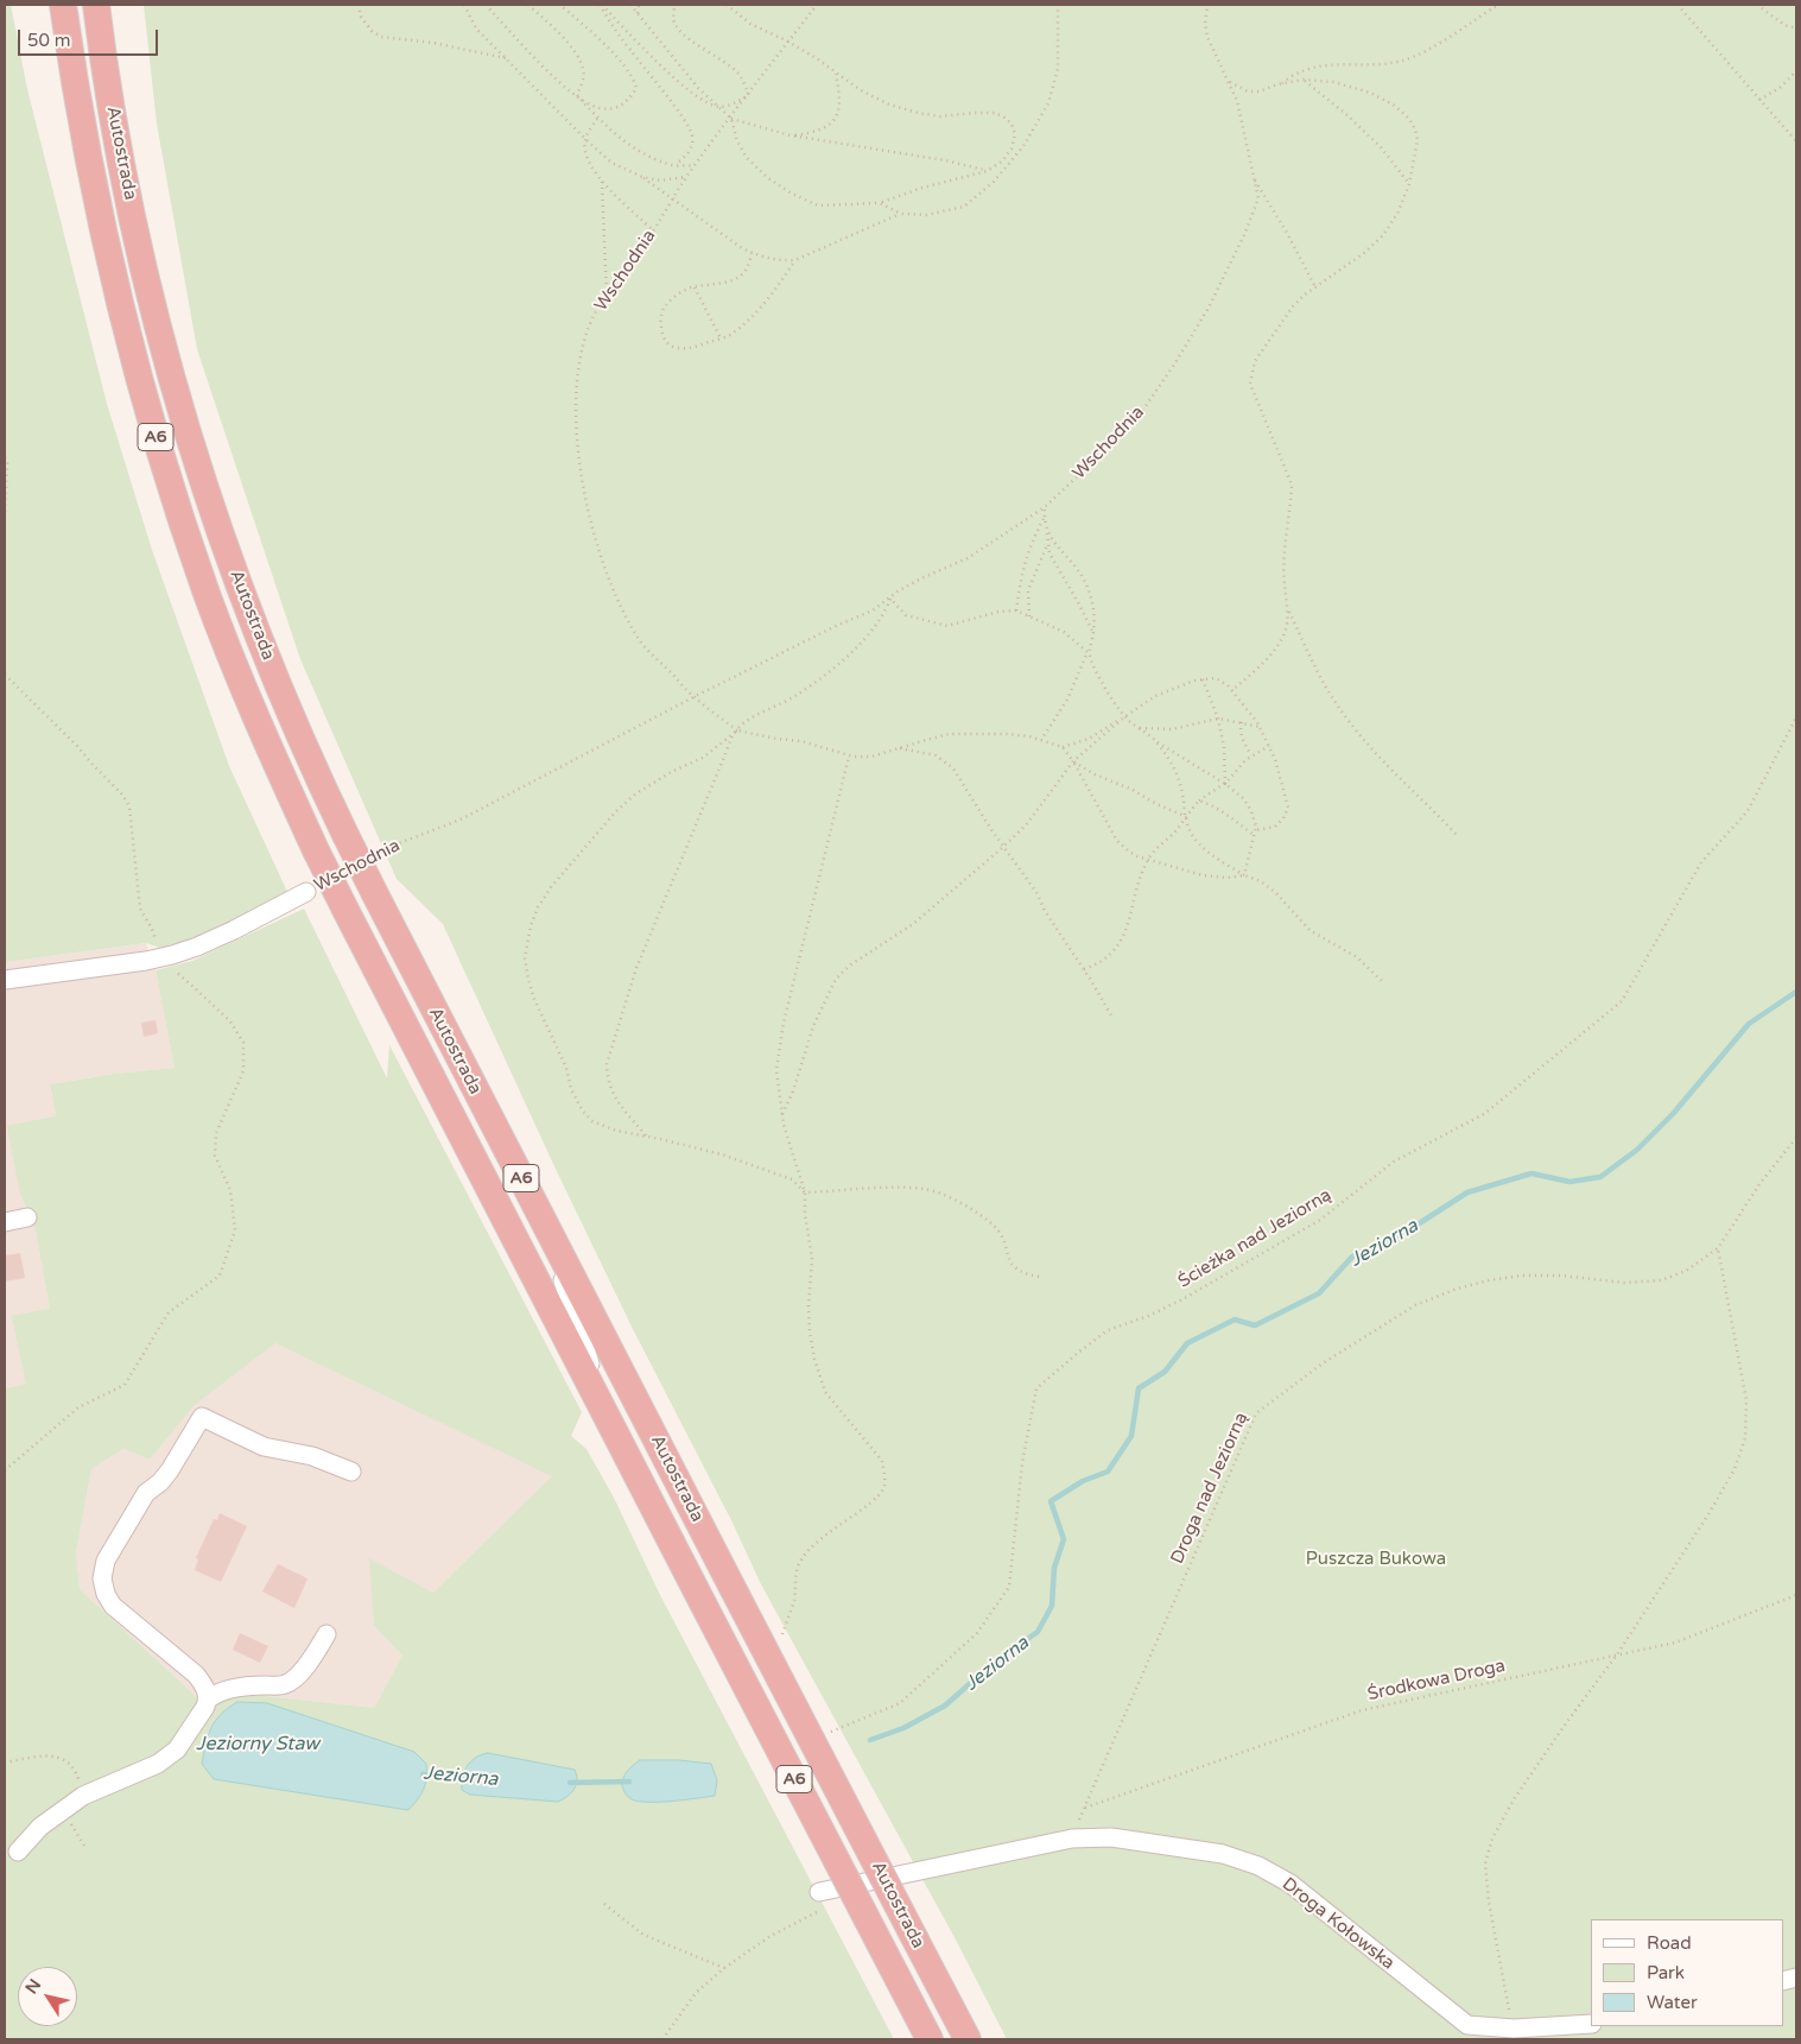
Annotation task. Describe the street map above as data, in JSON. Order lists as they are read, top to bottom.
{
  "streets": {
    "highway": ["Autostrada", "A6"],
    "street": ["Wschodnia", "Droga Kołowska"],
    "path": ["Ścieżka nad Jeziorną", "Droga nad Jeziorną", "Środkowa Droga"]
  },
  "crossings": [
    ["Droga nad Jeziorną", "Środkowa Droga"],
    ["Droga nad Jeziorną", "Droga Kołowska"]
  ],
  "water": ["Jeziorna", "Jeziorny Staw"],
  "parks": ["Puszcza Bukowa"],
  "legend": ["Road", "Park", "Water"],
  "scale_bar": "50 m",
  "north": "top left"
}
